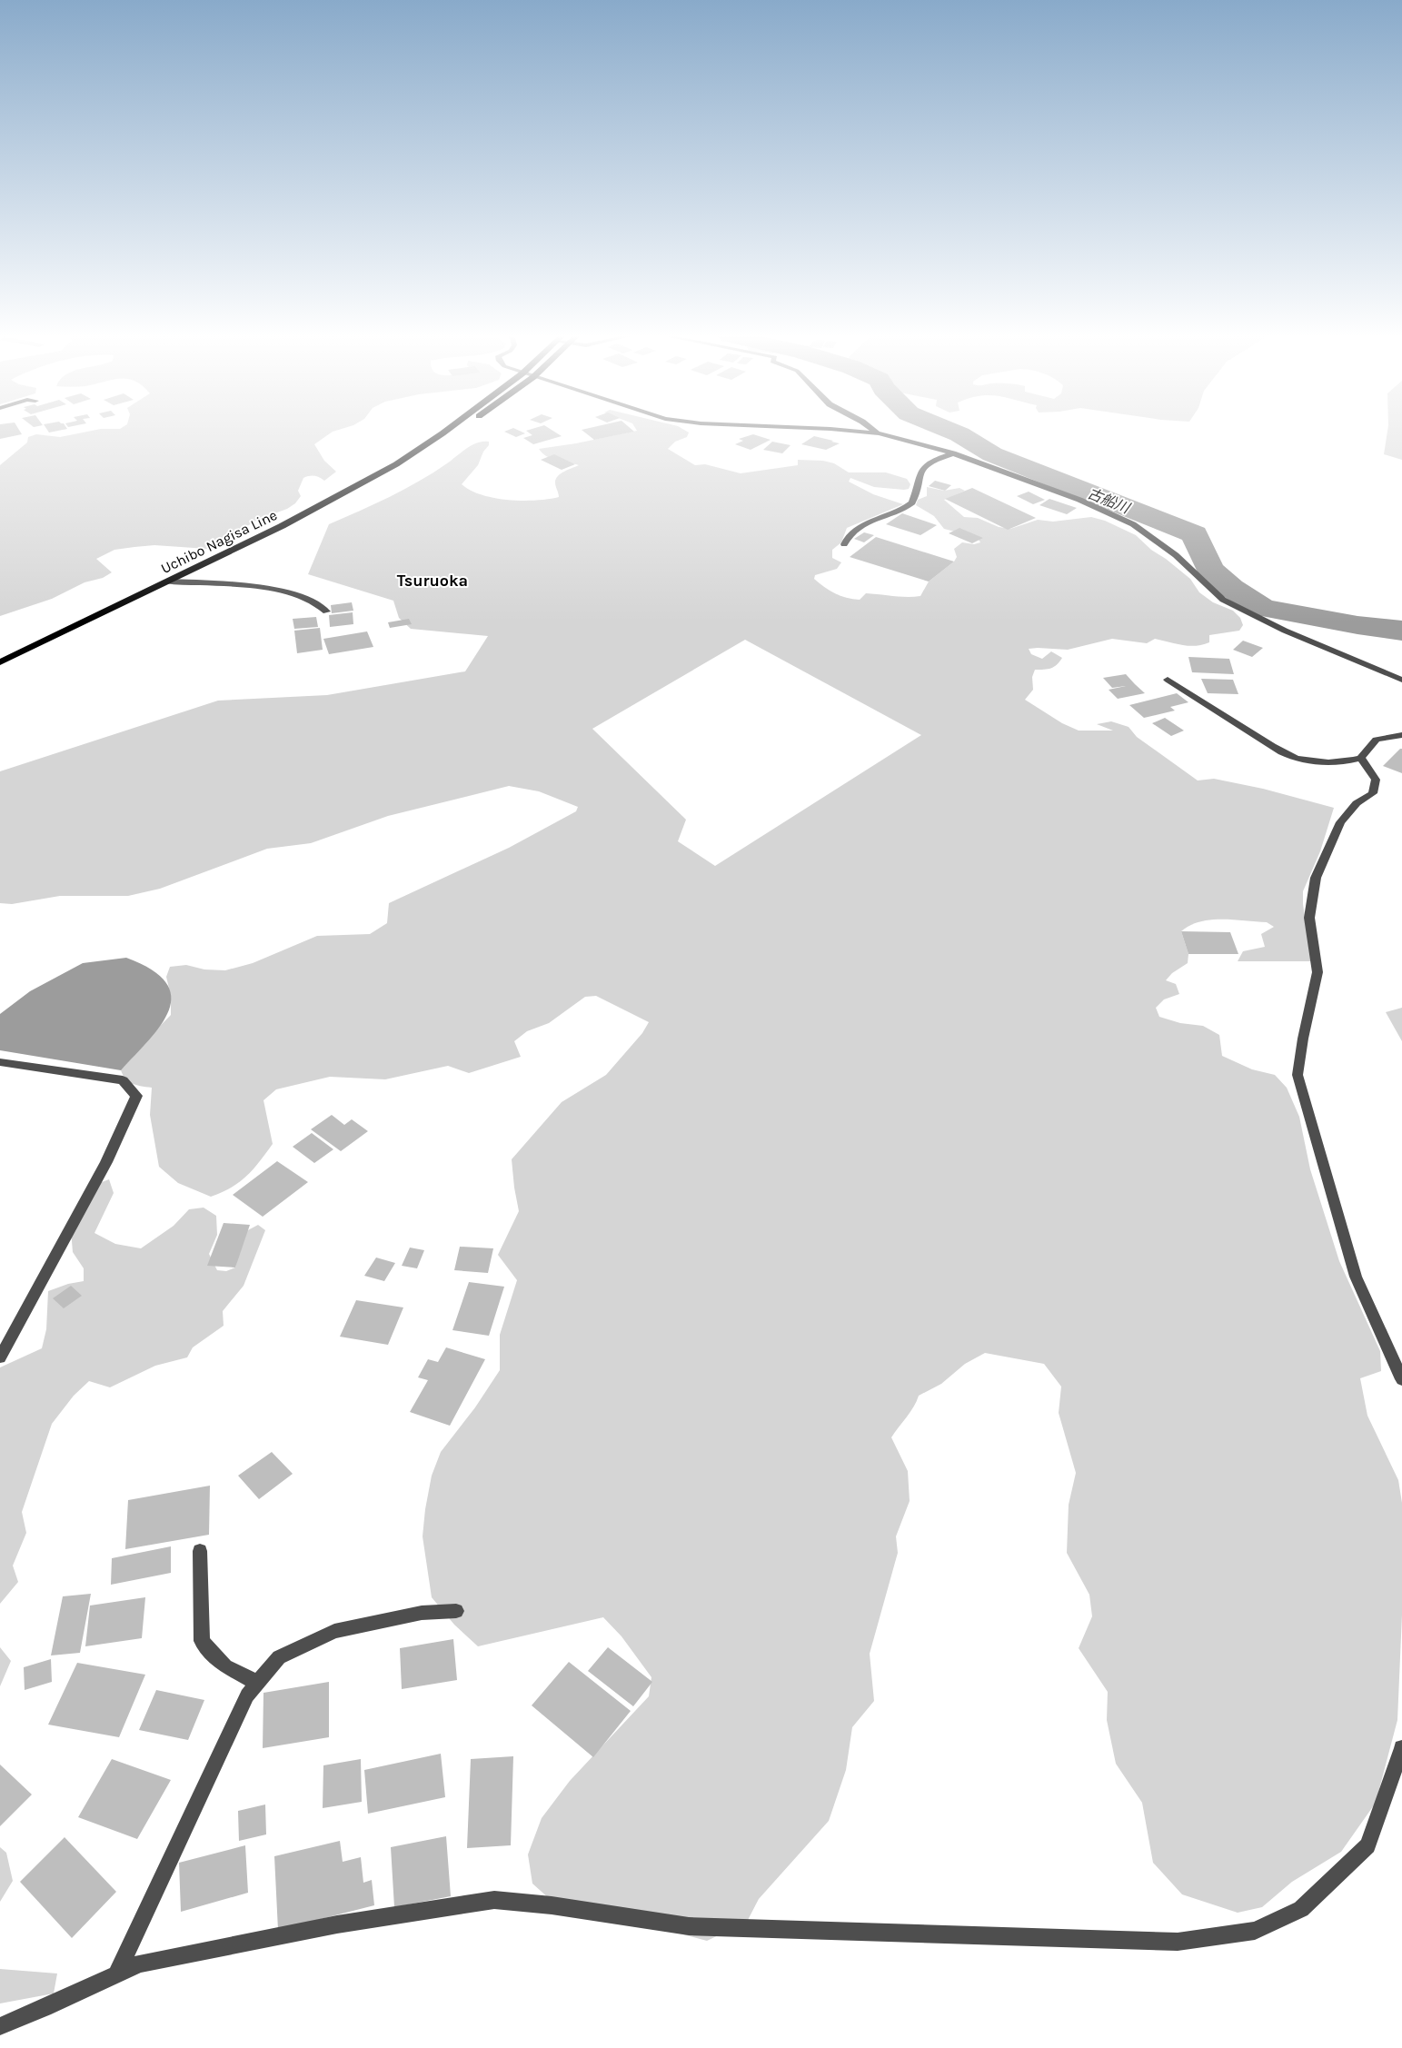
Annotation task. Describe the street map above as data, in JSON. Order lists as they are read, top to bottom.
{
  "streets": {
    "highway": ["Uchibo Nagisa Line"]
  },
  "districts": ["Tsuruoka"],
  "water": ["古船川"]
}
